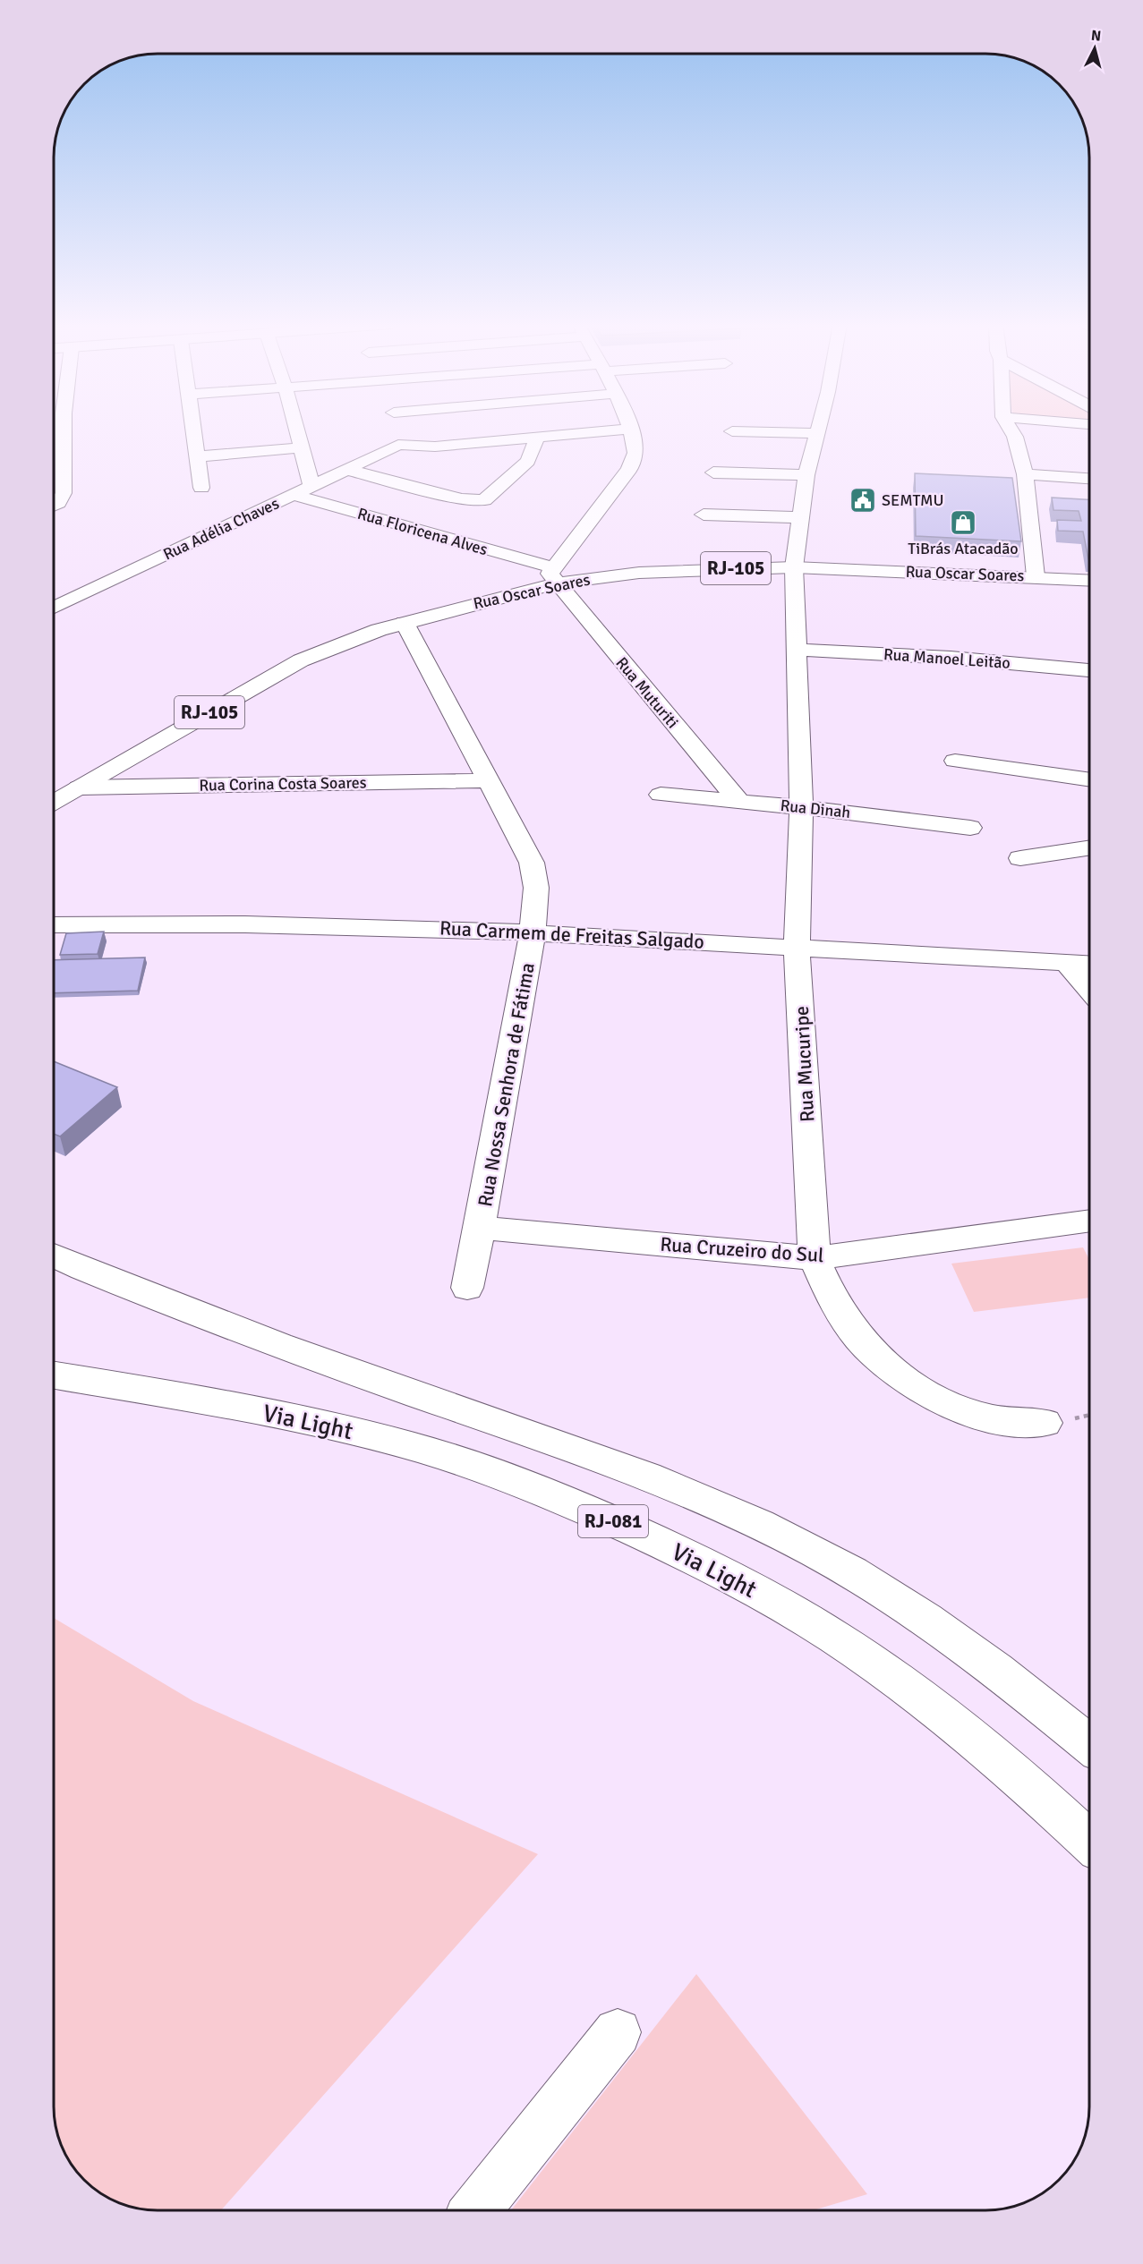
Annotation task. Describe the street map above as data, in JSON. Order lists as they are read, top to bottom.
{
  "streets": {
    "street": [
      "Rua Adélia Chaves",
      "Rua Floricena Alves",
      "RJ-105",
      "Rua Oscar Soares",
      "Rua Manoel Leitão",
      "Rua Muturiti",
      "Rua Corina Costa Soares",
      "Rua Dinah",
      "Rua Carmem de Freitas Salgado",
      "Rua Mucuripe",
      "Rua Nossa Senhora de Fátima",
      "Rua Cruzeiro do Sul",
      "Via Light",
      "RJ-081"
    ]
  },
  "crossings": [
    ["Rua Adélia Chaves", "Rua Floricena Alves"],
    ["Rua Floricena Alves", "Rua Oscar Soares"],
    ["Rua Floricena Alves", "Rua Muturiti"],
    ["Rua Oscar Soares", "Rua Muturiti"],
    ["Rua Oscar Soares", "Rua Corina Costa Soares"],
    ["Rua Oscar Soares", "Rua Mucuripe"],
    ["Rua Oscar Soares", "Rua Nossa Senhora de Fátima"],
    ["Rua Manoel Leitão", "Rua Mucuripe"],
    ["Rua Muturiti", "Rua Dinah"],
    ["Rua Corina Costa Soares", "Rua Nossa Senhora de Fátima"],
    ["Rua Dinah", "Rua Mucuripe"],
    ["Rua Carmem de Freitas Salgado", "Rua Mucuripe"],
    ["Rua Carmem de Freitas Salgado", "Rua Nossa Senhora de Fátima"],
    ["Rua Mucuripe", "Rua Cruzeiro do Sul"],
    ["Rua Nossa Senhora de Fátima", "Rua Cruzeiro do Sul"]
  ],
  "places": {
    "public building": ["SEMTMU"],
    "shop": ["TiBrás Atacadão"]
  },
  "north": "top"
}
